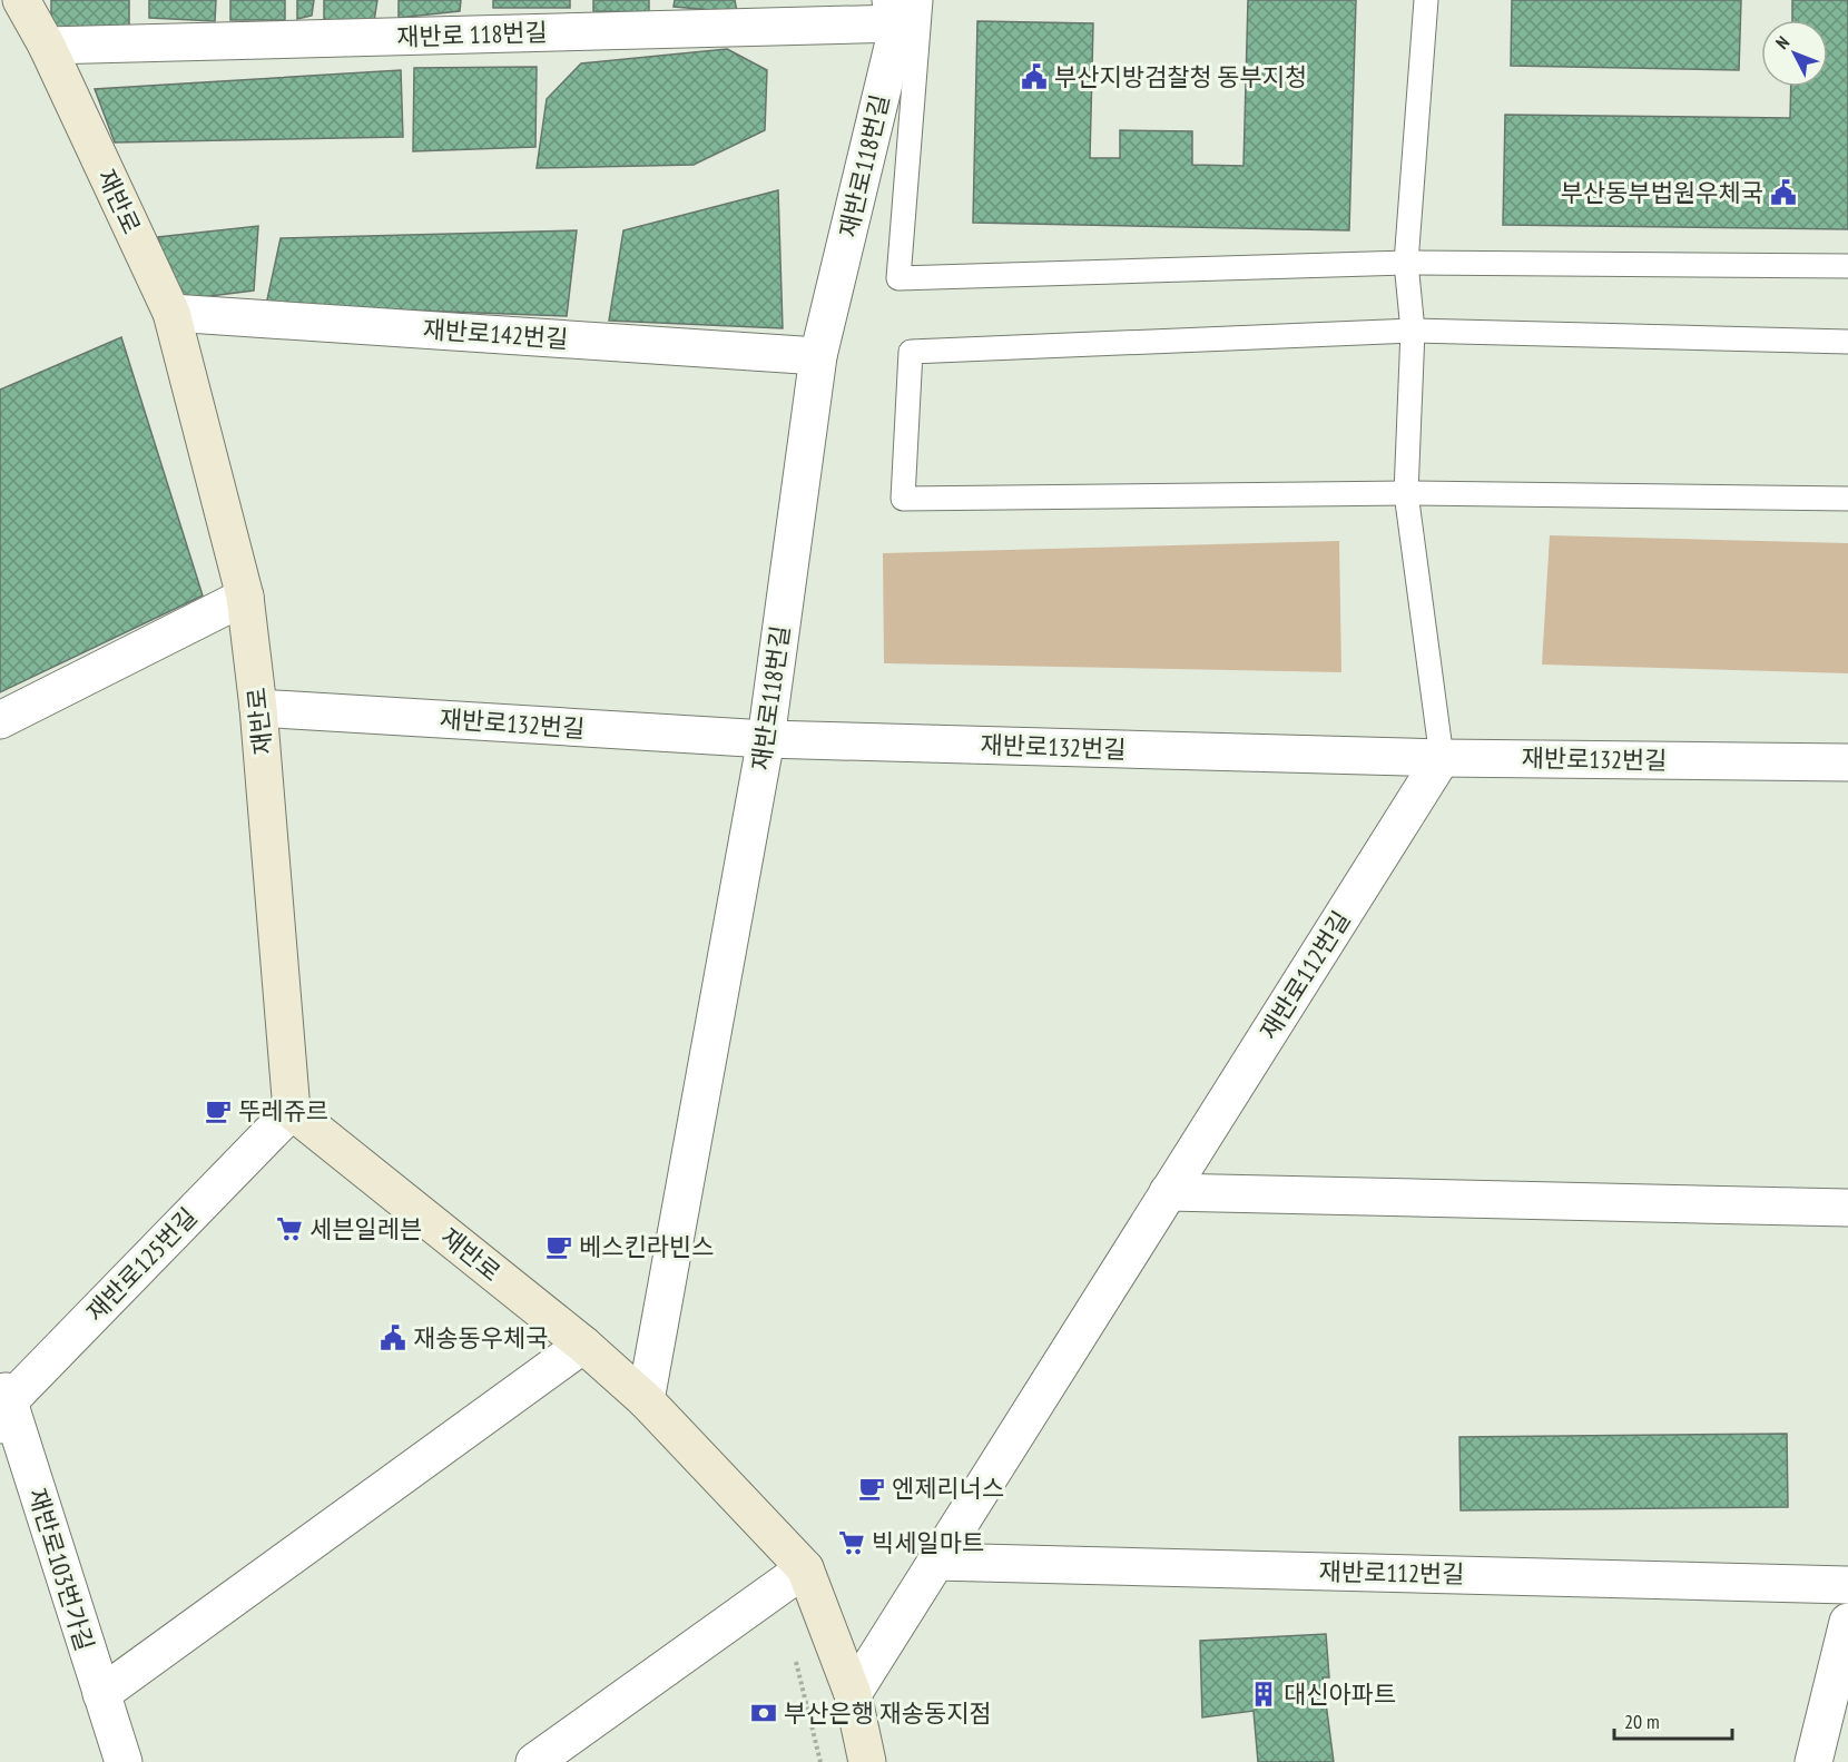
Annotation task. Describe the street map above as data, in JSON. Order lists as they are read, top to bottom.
{
  "streets": {
    "main road": ["재반로"],
    "street": [
      "재반로 118번길",
      "재반로118번길",
      "재반로142번길",
      "재반로132번길",
      "재반로112번길",
      "재반로125번길",
      "재반로103번가길"
    ]
  },
  "crossings": [
    ["재반로 118번길", "재반로118번길"],
    ["재반로 118번길", "재반로"],
    ["재반로118번길", "재반로"],
    ["재반로118번길", "재반로142번길"],
    ["재반로118번길", "재반로132번길"],
    ["재반로", "재반로142번길"],
    ["재반로", "재반로132번길"],
    ["재반로", "재반로112번길"],
    ["재반로", "재반로125번길"],
    ["재반로132번길", "재반로112번길"],
    ["재반로125번길", "재반로103번가길"]
  ],
  "places": {
    "public building": ["부산지방검찰청 동부지청", "부산동부법원우체국", "재송동우체국"],
    "cafe": ["뚜레쥬르", "베스킨라빈스", "엔제리너스"],
    "supermarket": ["세븐일레븐", "빅세일마트"],
    "building": ["대신아파트"],
    "bank": ["부산은행 재송동지점"]
  },
  "scale_bar": "20 m",
  "north": "top left"
}
